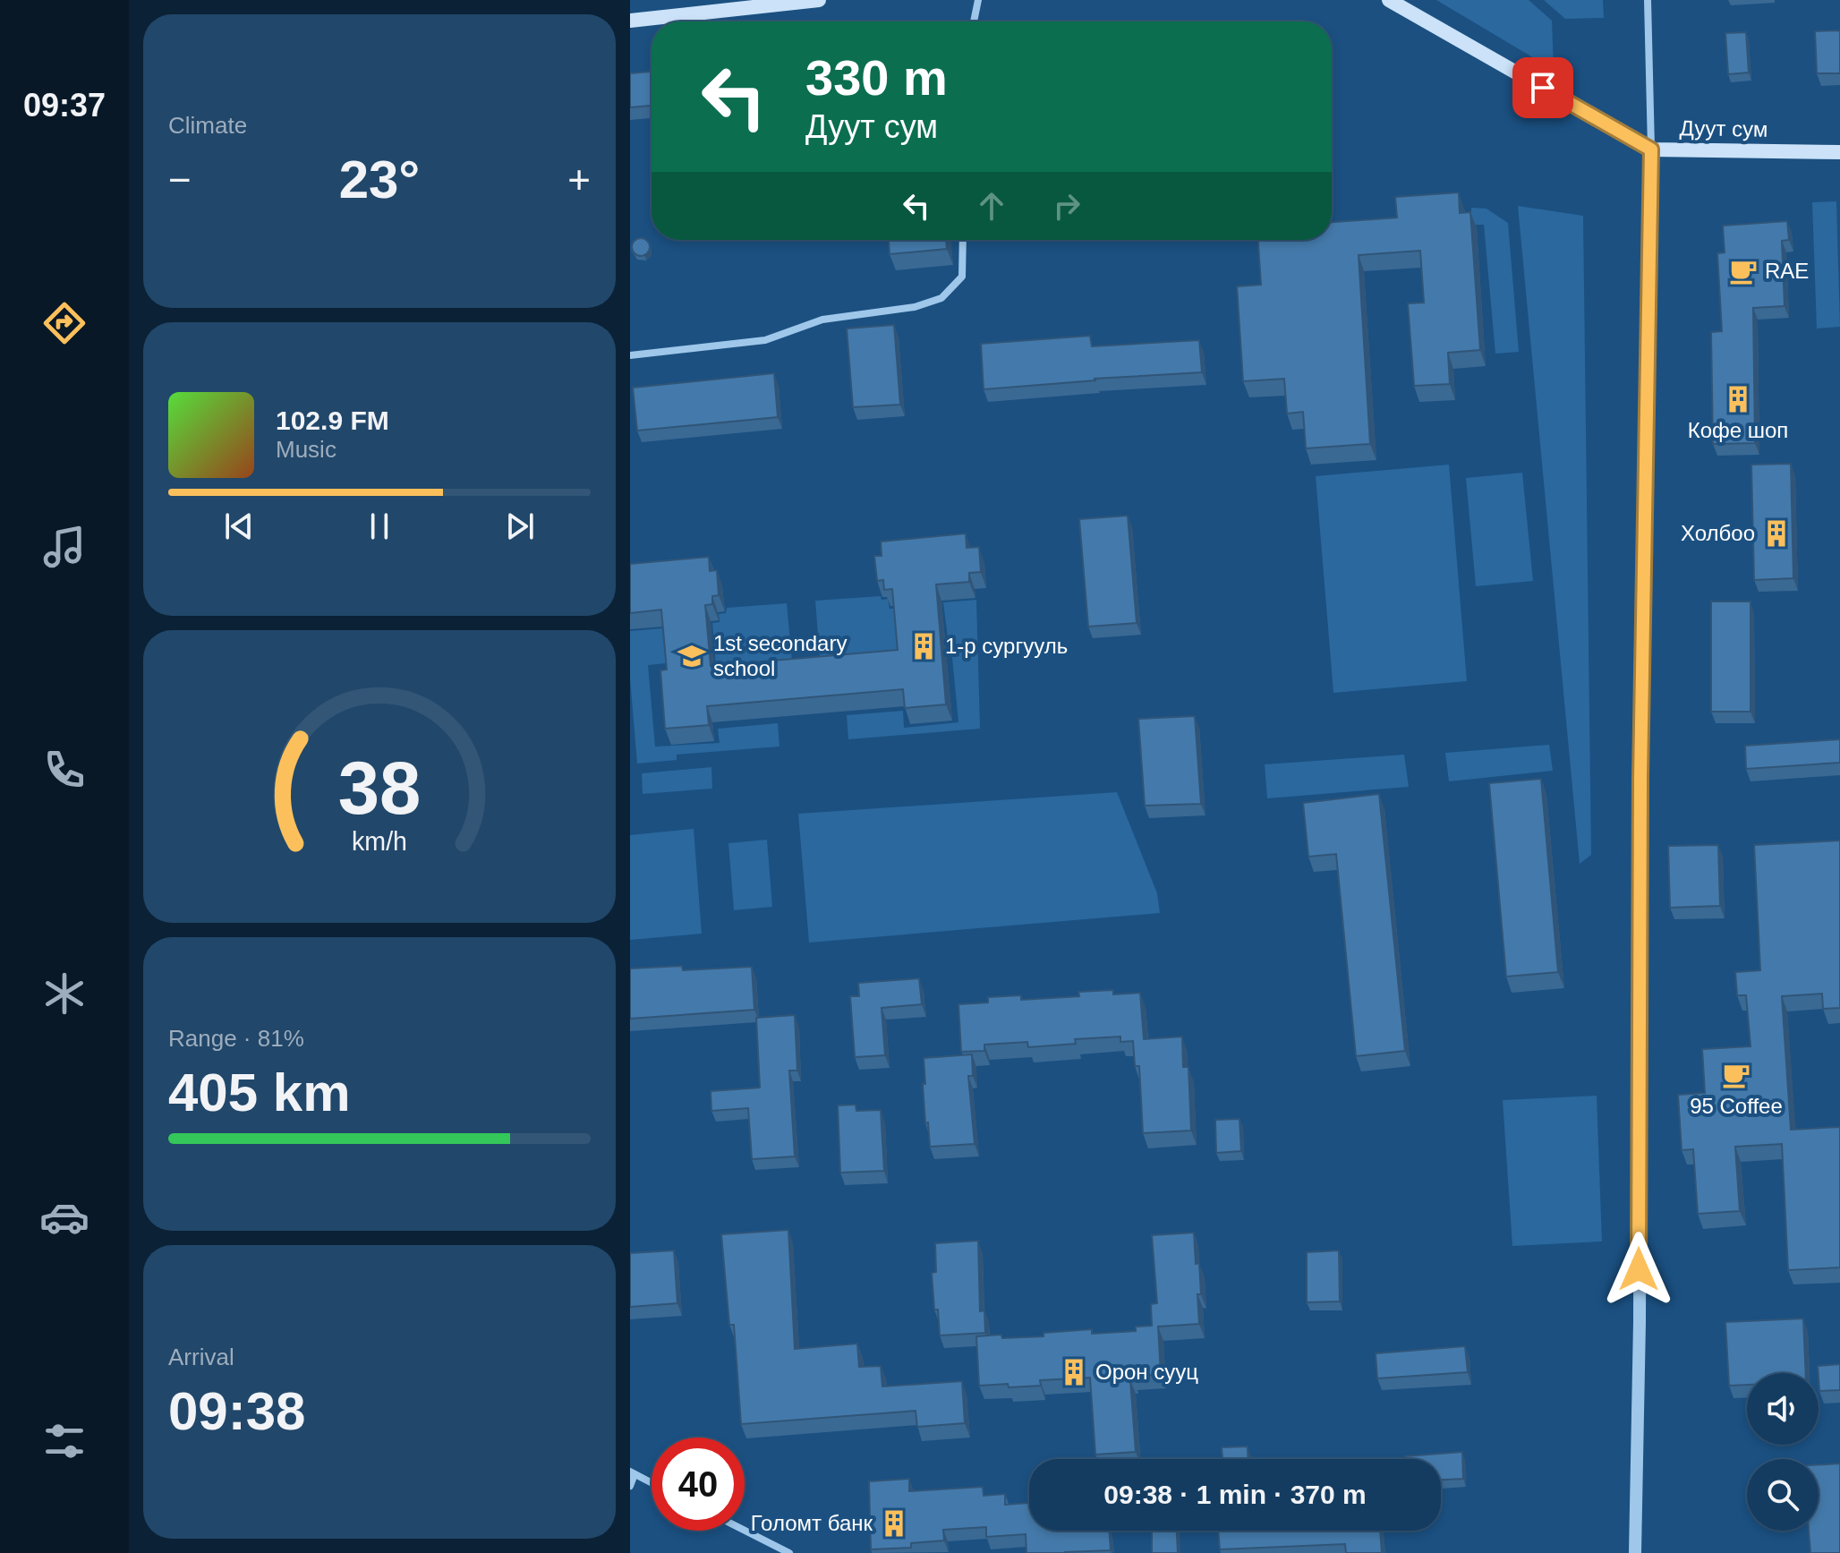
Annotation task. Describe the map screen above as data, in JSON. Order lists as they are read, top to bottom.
{
  "streets": {
    "main road": ["Дуут сум"]
  },
  "places": {
    "cafe": ["RAE", "95 Coffee"],
    "building": [
      "Кофе шоп",
      "Холбоо",
      "1-р сургууль",
      "Орон сууц",
      "Голомт банк"
    ],
    "school or university": ["1st secondary school"]
  },
  "page": {
    "tabs": "09:37",
    "tile": [
      "Climate",
      ["Range · 81%", "405 km"],
      ["Arrival", "09:38"]
    ],
    "turn": ["330 m", "Дуут сум"],
    "heat": ["−", "23°", "+"],
    "song": ["102.9 FM", "Music"],
    "limit": "40",
    "trip": "09:38 · 1 min · 370 m",
    "gauge": ["38", "km/h"]
  }
}
